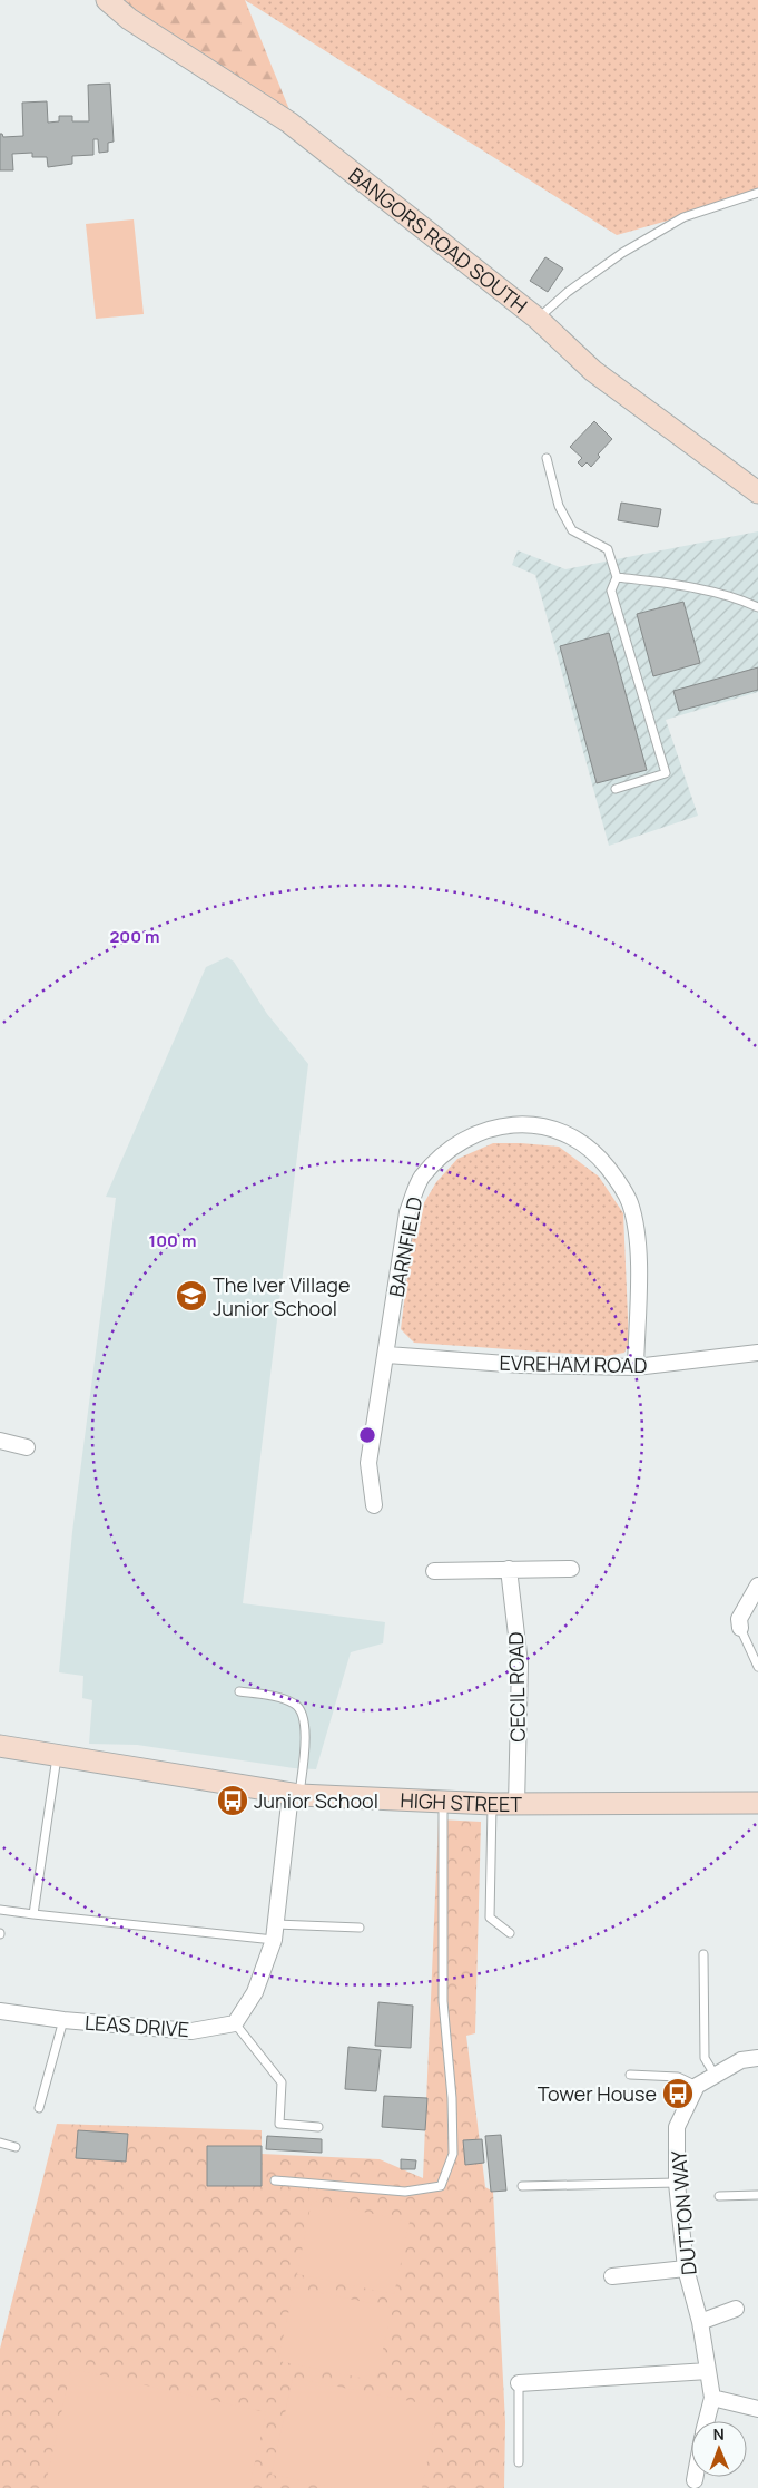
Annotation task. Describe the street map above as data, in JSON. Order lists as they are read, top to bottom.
{
  "streets": {
    "street": [
      "BANGORS ROAD SOUTH",
      "BARNFIELD",
      "EVREHAM ROAD",
      "CECIL ROAD",
      "HIGH STREET",
      "LEAS DRIVE",
      "DUTTON WAY"
    ]
  },
  "crossings": [
    ["BARNFIELD", "EVREHAM ROAD"],
    ["CECIL ROAD", "HIGH STREET"]
  ],
  "places": {
    "school or university": ["The Iver Village Junior School"],
    "bus stop": ["Junior School", "Tower House"]
  },
  "north": "top",
  "rings": ["200 m", "100 m"]
}
